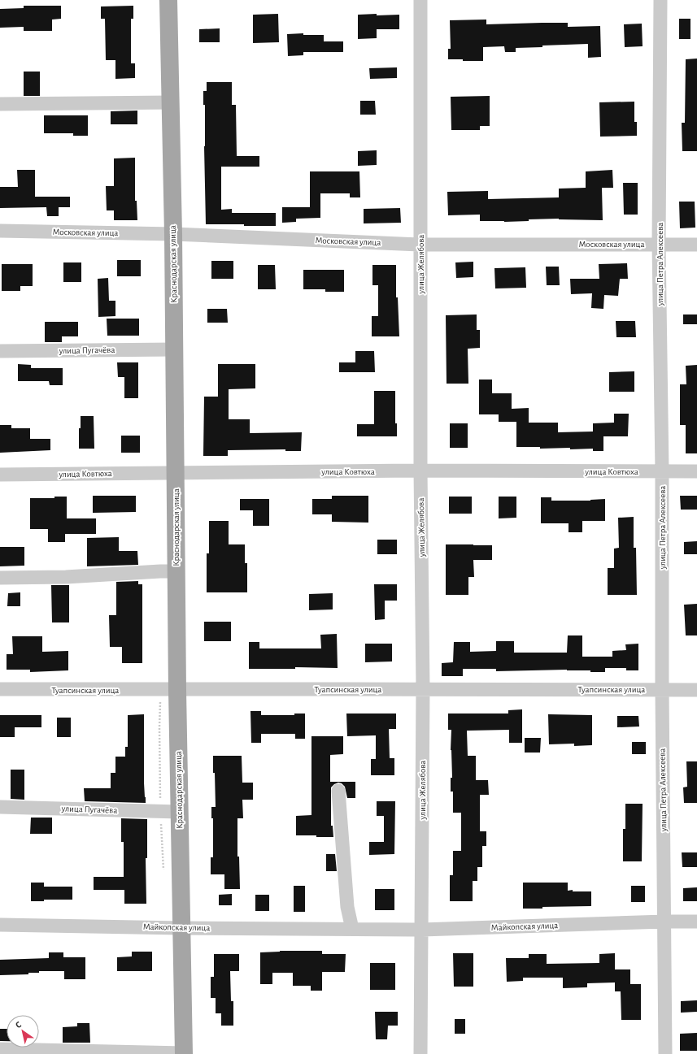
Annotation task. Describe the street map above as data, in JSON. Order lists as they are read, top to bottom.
{
  "streets": {
    "main road": ["Краснодарская улица"],
    "street": [
      "Московская улица",
      "улица Желябова",
      "улица Петра Алексеева",
      "улица Пугачёва",
      "улица Ковтюха",
      "Туапсинская улица",
      "Майкопская улица"
    ]
  },
  "crossings": [
    ["Московская улица", "Краснодарская улица"],
    ["Московская улица", "улица Желябова"],
    ["Московская улица", "улица Петра Алексеева"],
    ["Краснодарская улица", "улица Пугачёва"],
    ["Краснодарская улица", "улица Ковтюха"],
    ["Краснодарская улица", "Туапсинская улица"],
    ["Краснодарская улица", "Майкопская улица"],
    ["улица Желябова", "улица Ковтюха"],
    ["улица Желябова", "Туапсинская улица"],
    ["улица Желябова", "Майкопская улица"],
    ["улица Петра Алексеева", "улица Ковтюха"],
    ["улица Петра Алексеева", "Туапсинская улица"],
    ["улица Петра Алексеева", "Майкопская улица"]
  ],
  "north": "top left"
}
